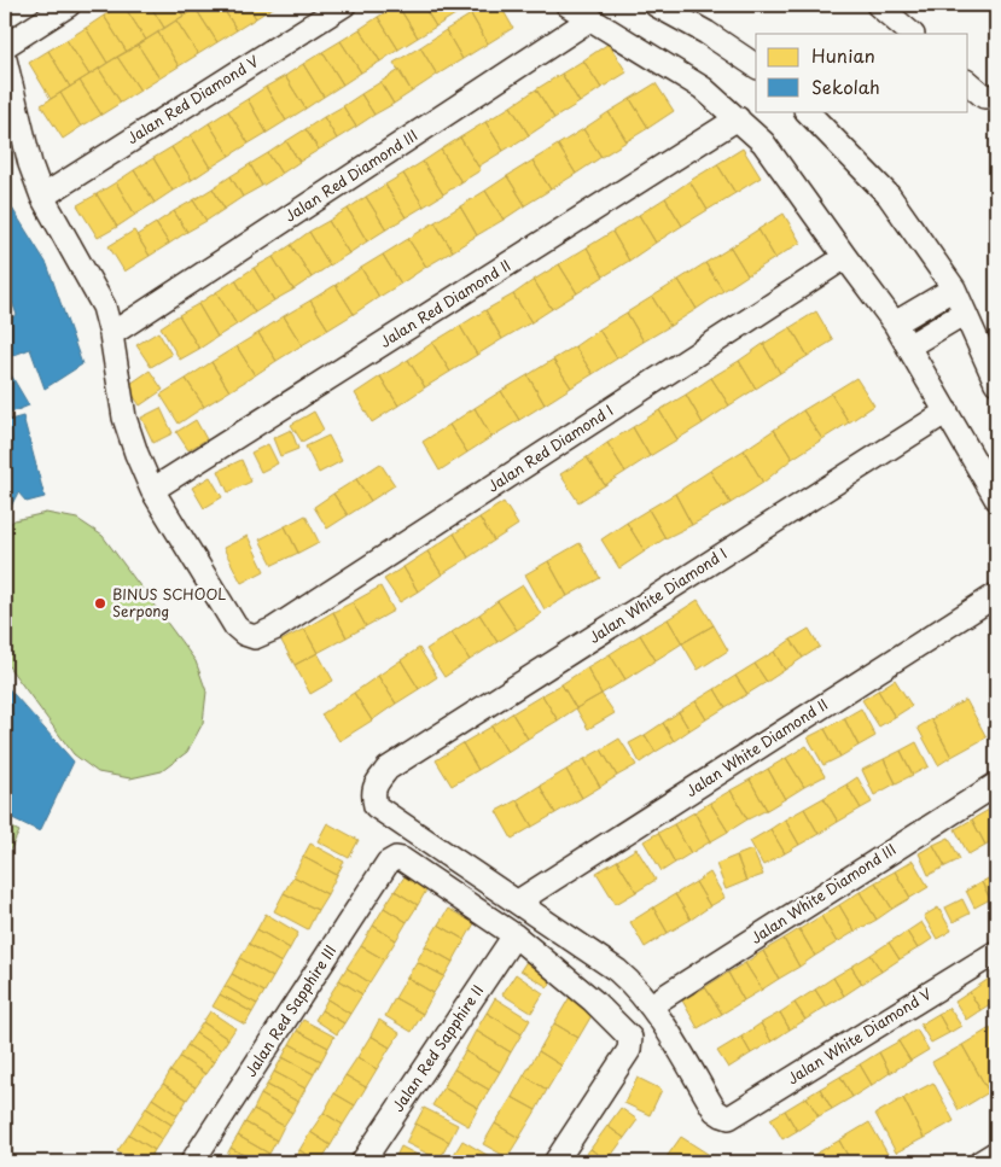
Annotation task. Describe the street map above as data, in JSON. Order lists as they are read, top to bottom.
{
  "streets": {
    "street": [
      "Jalan Red Diamond V",
      "Jalan Red Diamond III",
      "Jalan Red Diamond II",
      "Jalan Red Diamond I",
      "Jalan White Diamond I",
      "Jalan White Diamond II",
      "Jalan White Diamond III",
      "Jalan Red Sapphire III",
      "Jalan White Diamond V",
      "Jalan Red Sapphire II"
    ]
  },
  "crossings": [
    ["Jalan Red Diamond II", "Jalan Red Diamond I"],
    ["Jalan White Diamond I", "Jalan White Diamond II"],
    ["Jalan White Diamond III", "Jalan White Diamond V"],
    ["Jalan Red Sapphire III", "Jalan Red Sapphire II"]
  ],
  "places": ["BINUS SCHOOL Serpong"],
  "legend": ["Hunian", "Sekolah"]
}
